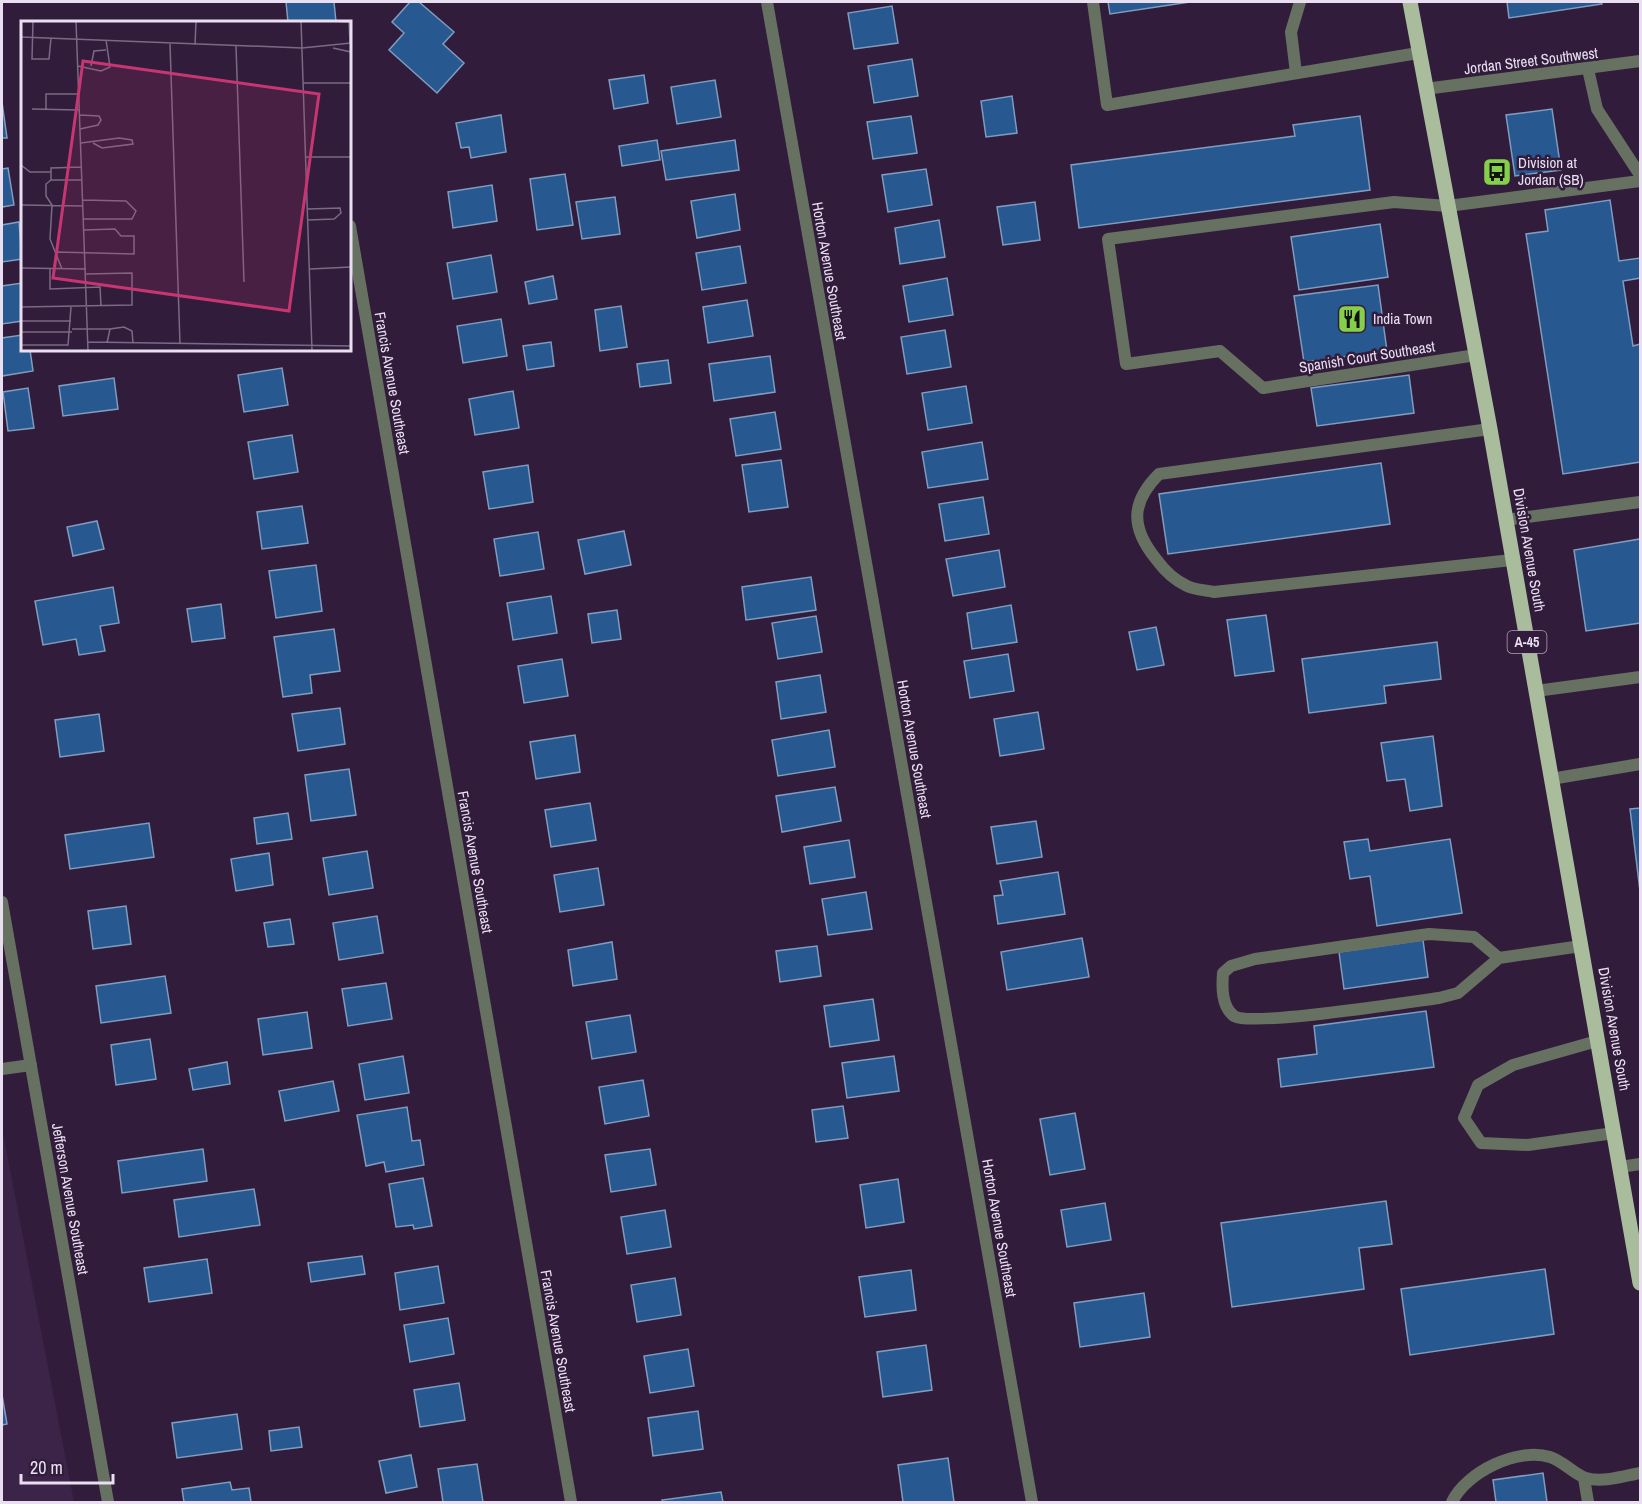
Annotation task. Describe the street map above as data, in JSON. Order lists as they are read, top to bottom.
{
  "streets": {
    "main road": ["Division Avenue South", "A-45"],
    "street": [
      "Jordan Street Southwest",
      "Horton Avenue Southeast",
      "Spanish Court Southeast",
      "Francis Avenue Southeast",
      "Jefferson Avenue Southeast"
    ]
  },
  "crossings": [
    ["Jordan Street Southwest", "Division Avenue South"],
    ["Spanish Court Southeast", "Division Avenue South"]
  ],
  "places": {
    "bus stop": ["Division at Jordan (SB)"],
    "restaurant": ["India Town"]
  },
  "scale_bar": "20 m"
}
